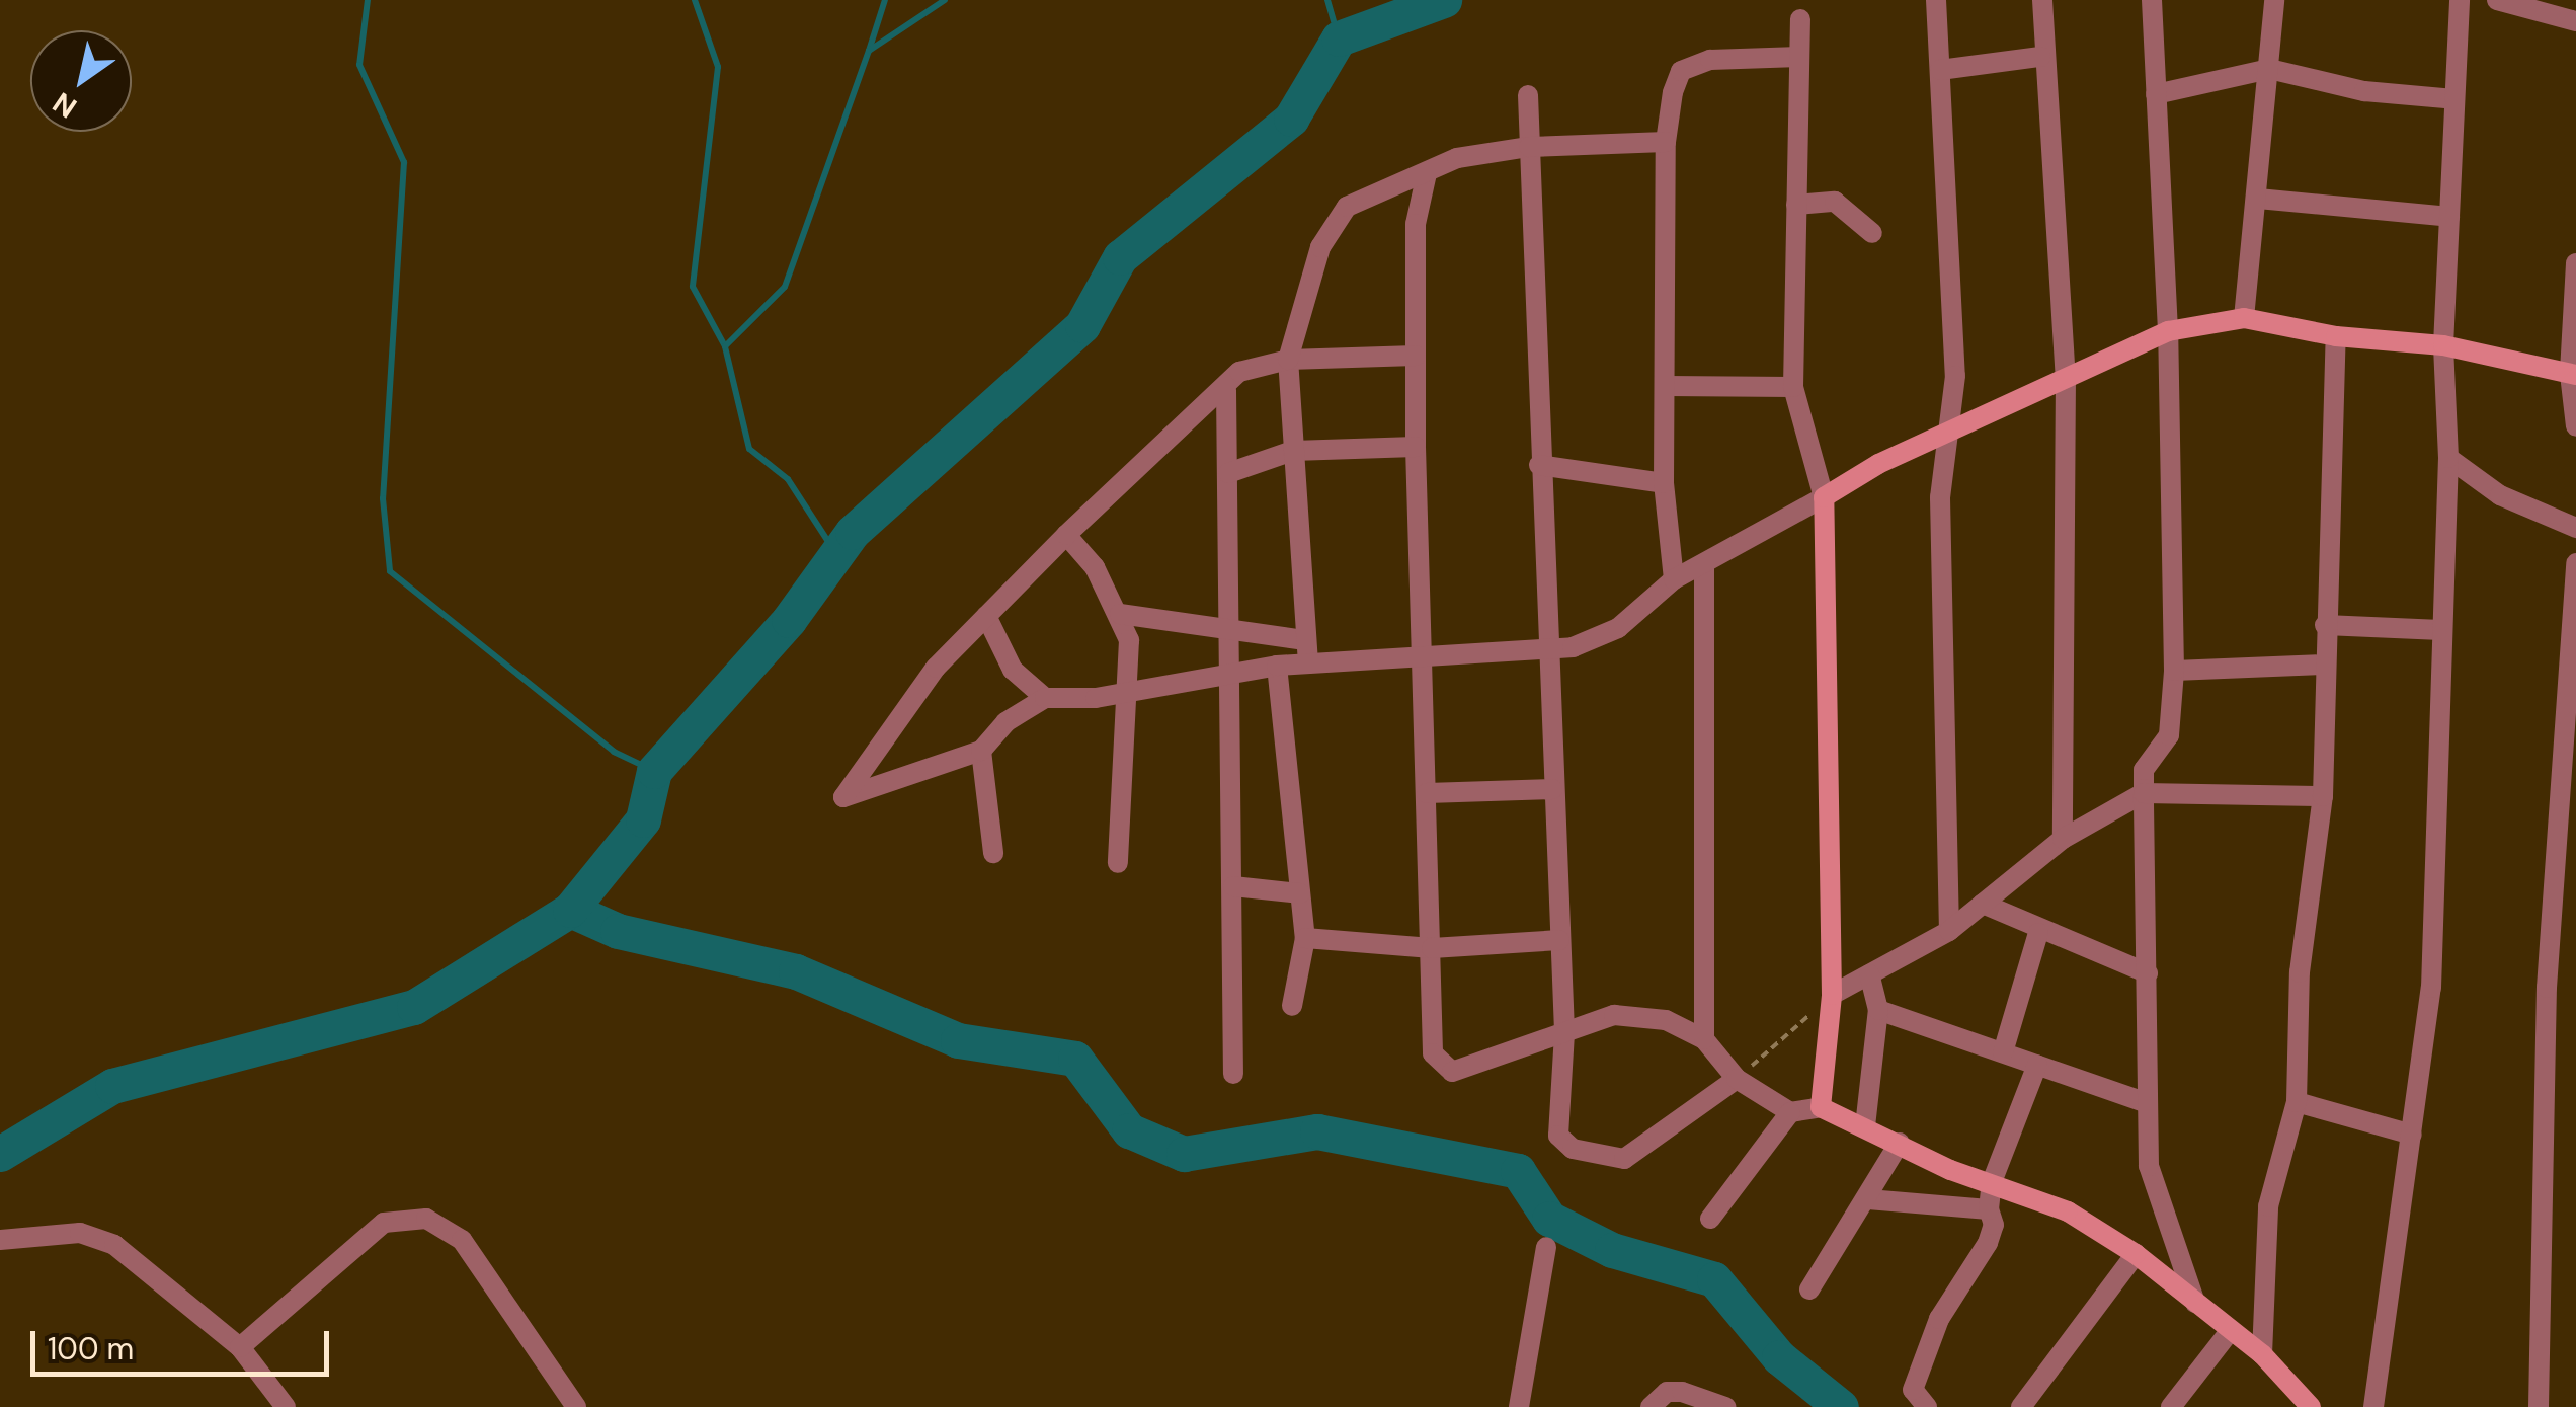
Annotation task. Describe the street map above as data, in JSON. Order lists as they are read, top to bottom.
{
  "scale_bar": "100 m",
  "north": "bottom left"
}
